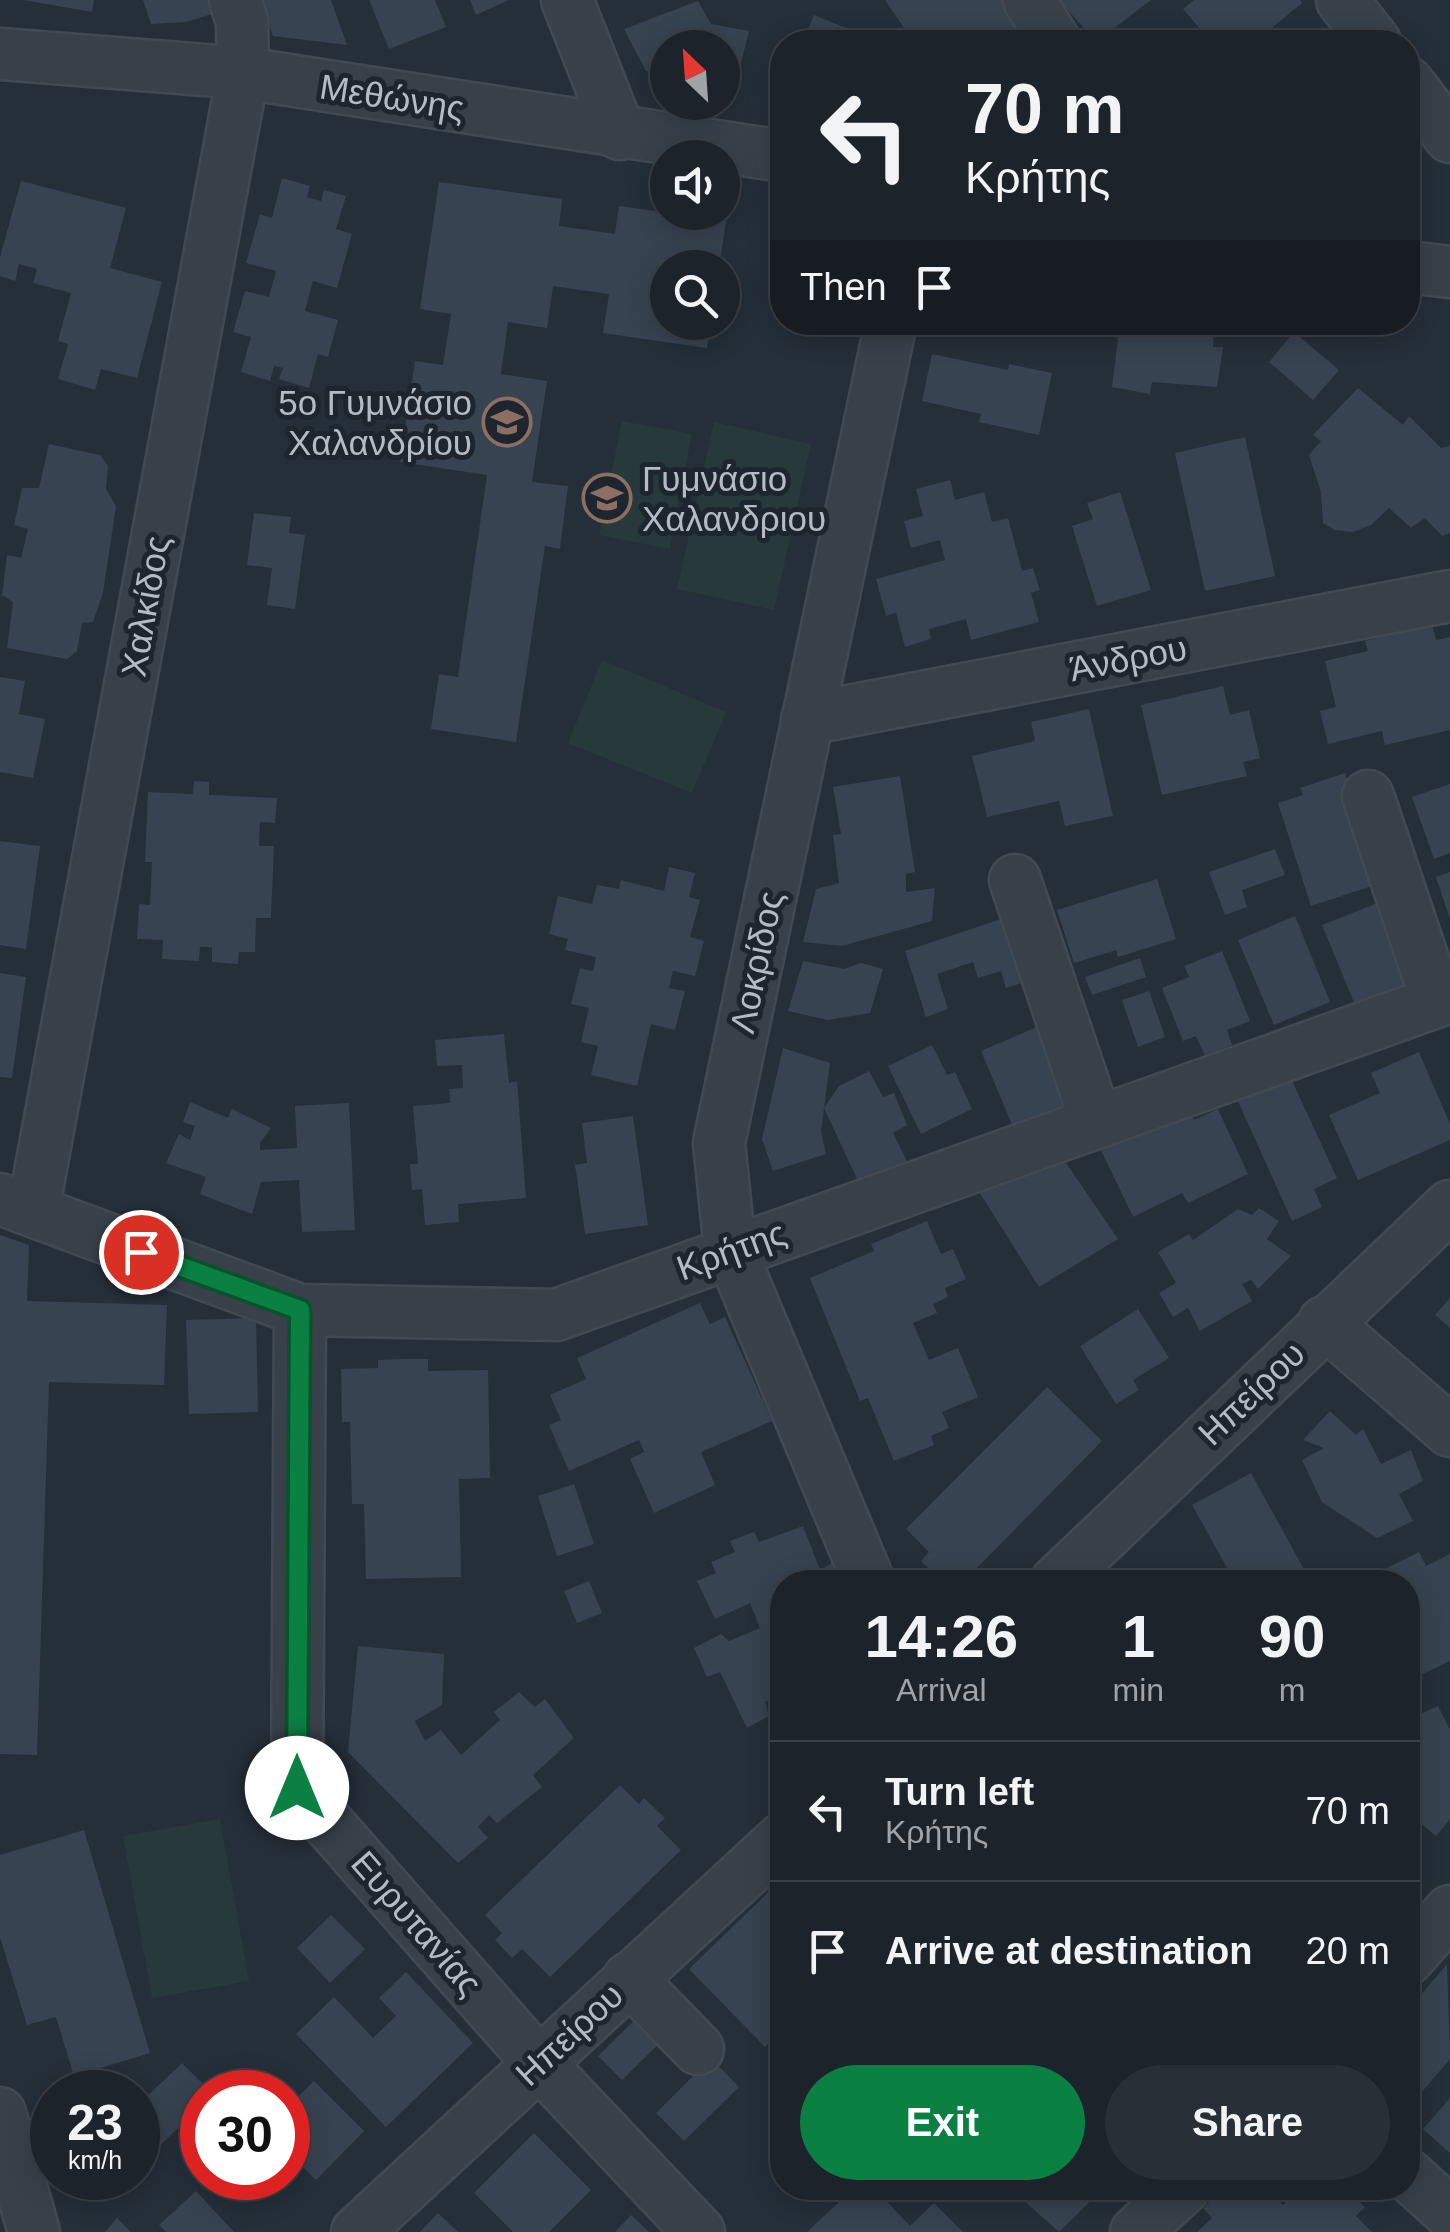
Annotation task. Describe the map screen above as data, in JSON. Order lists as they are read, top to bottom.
{
  "streets": {
    "street": [
      "Μεθώνης",
      "Χαλκίδος",
      "Άνδρου",
      "Λοκρίδος",
      "Κρήτης",
      "Ηπείρου",
      "Ευρυτανίας"
    ]
  },
  "crossings": [
    ["Μεθώνης", "Χαλκίδος"],
    ["Χαλκίδος", "Κρήτης"],
    ["Άνδρου", "Λοκρίδος"],
    ["Λοκρίδος", "Κρήτης"],
    ["Κρήτης", "Ευρυτανίας"],
    ["Ηπείρου", "Ευρυτανίας"]
  ],
  "places": {
    "school or university": ["5ο Γυμνάσιο Χαλανδρίου", "Γυμνάσιο Χαλανδριου"]
  },
  "north": "top left",
  "page": {
    "turn": ["70 m", "Κρήτης"],
    "then": "Then",
    "eta": [
      "14:26",
      "Arrival",
      "1",
      "min",
      "90",
      "m"
    ],
    "list": [
      {
        "name": "Turn left",
        "note": "Κρήτης",
        "value": "70 m"
      },
      {
        "name": "Arrive at destination",
        "value": "20 m"
      }
    ],
    "buttons": ["Exit", "Share"],
    "speed": "23 km/h",
    "limit": "30"
  }
}
